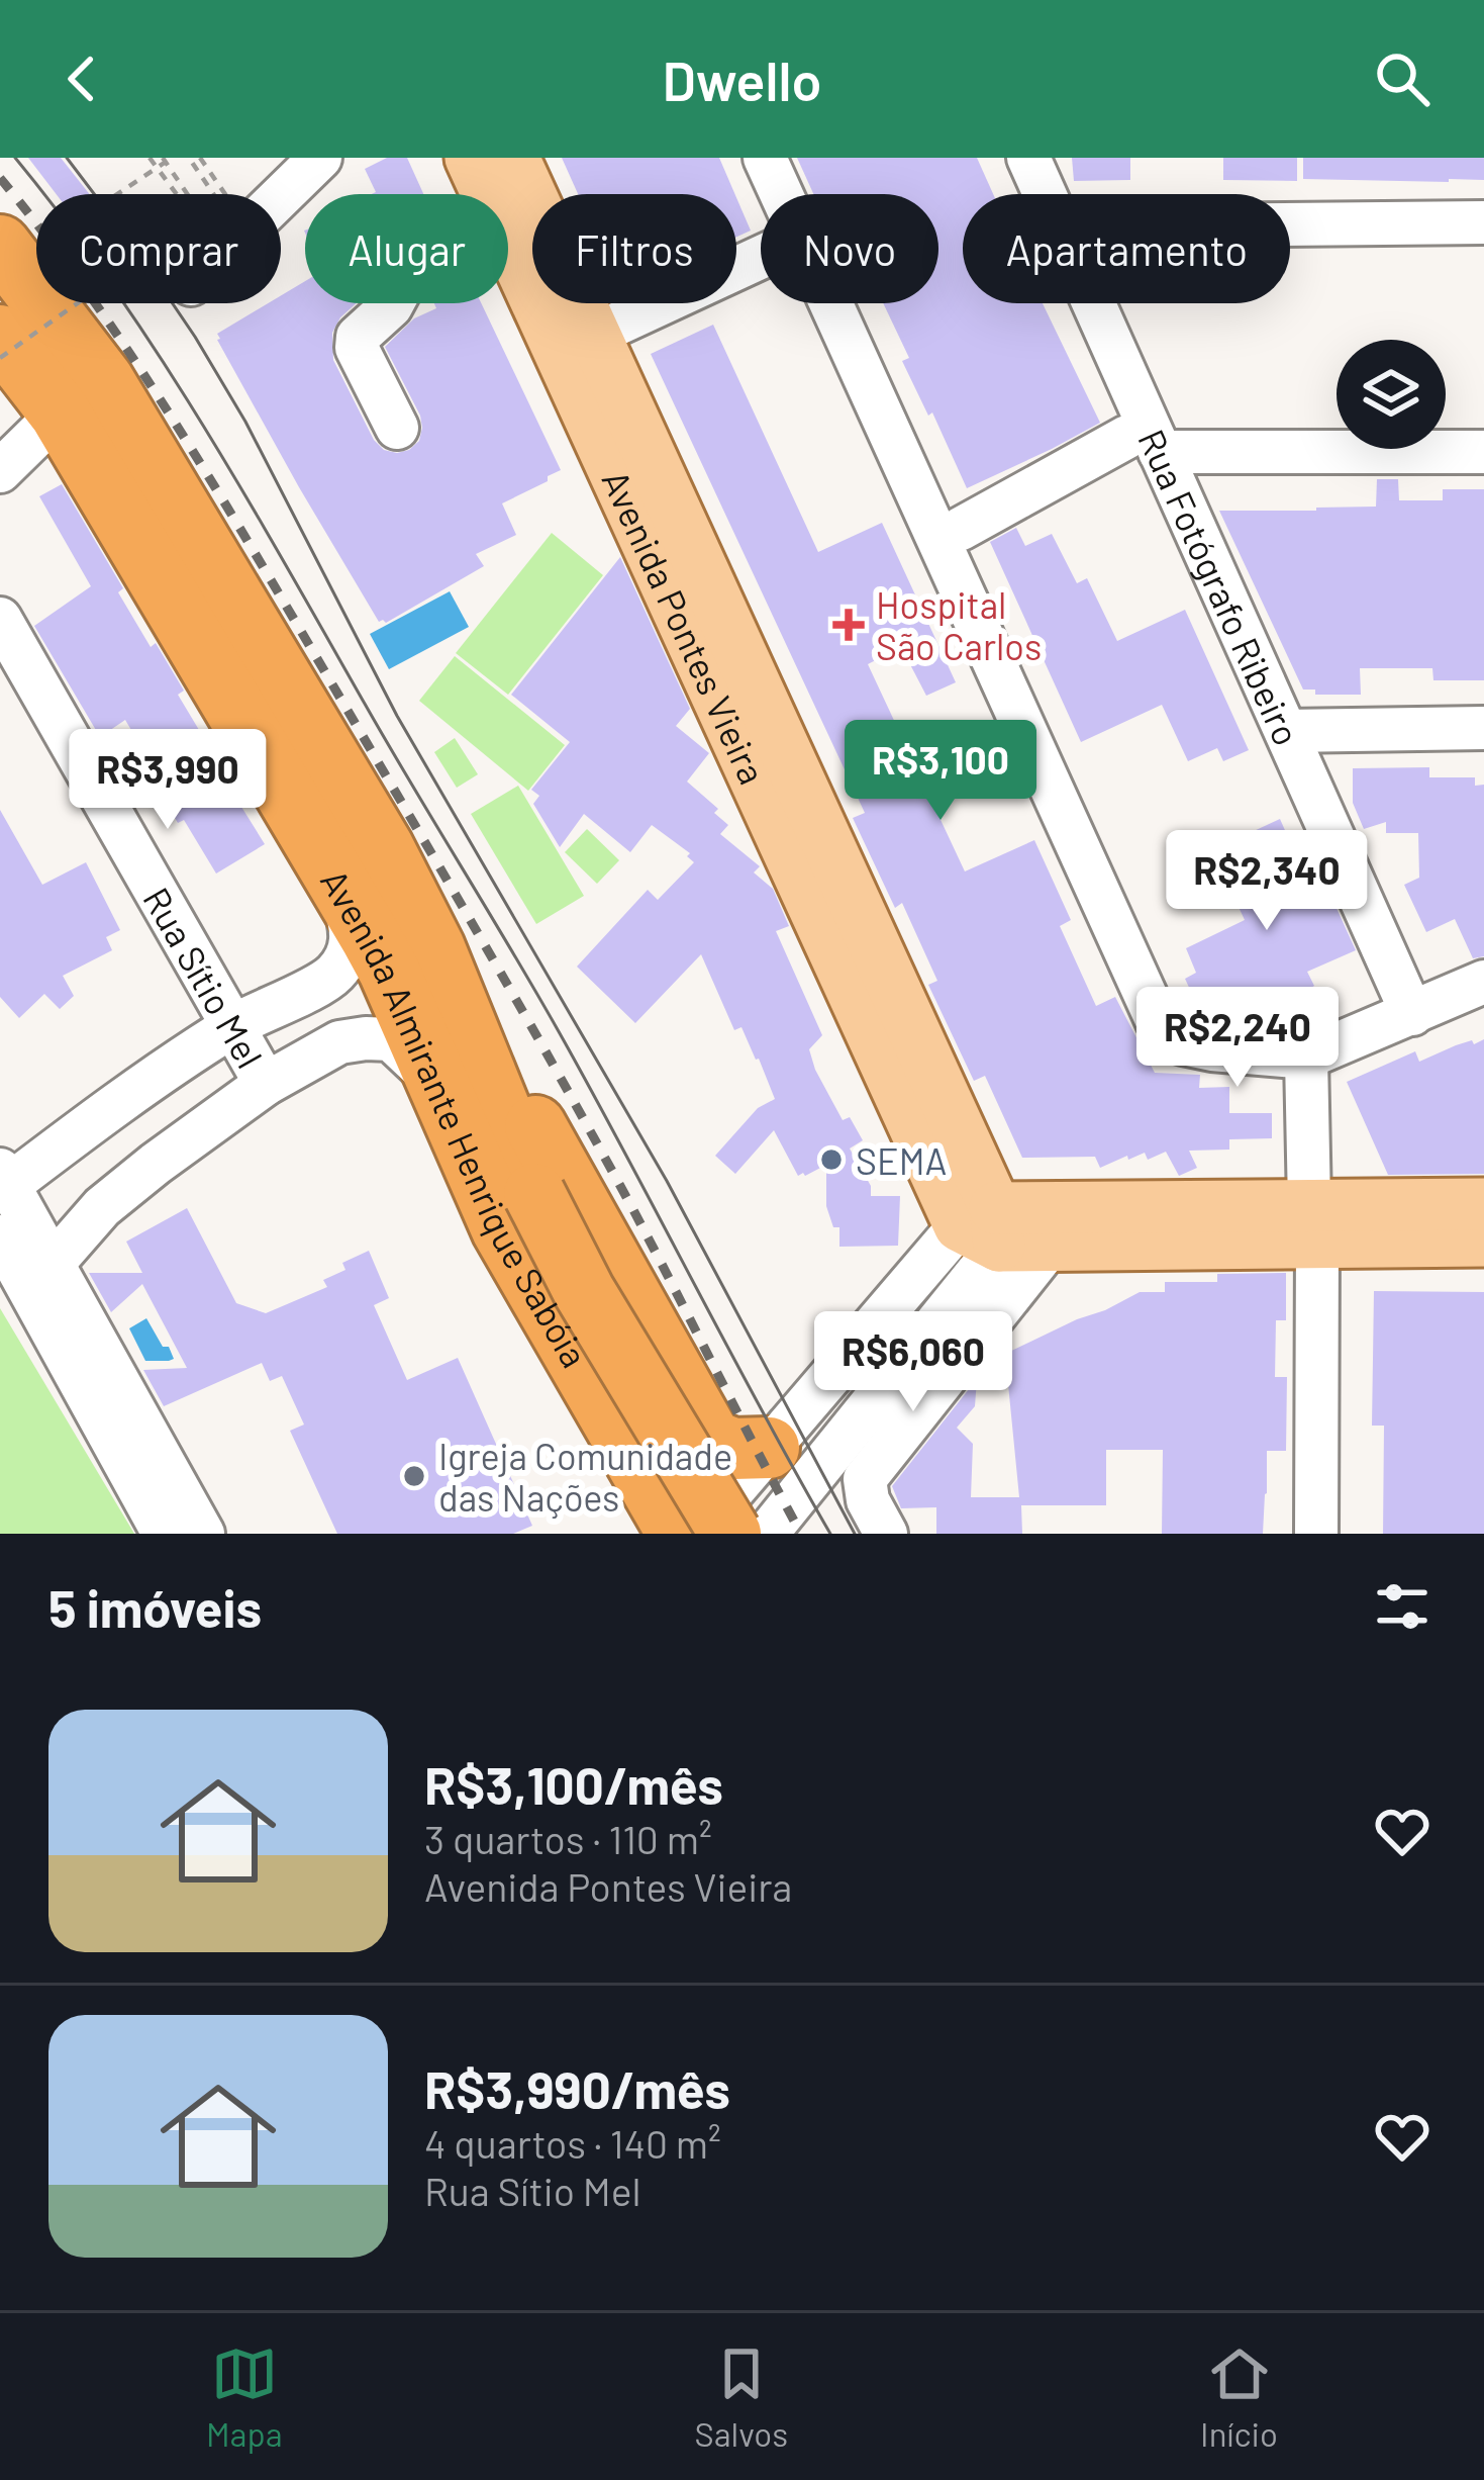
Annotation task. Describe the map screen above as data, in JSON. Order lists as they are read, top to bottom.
{
  "streets": {
    "highway": ["Avenida Almirante Henrique Sabóia"],
    "main road": ["Avenida Pontes Vieira"],
    "street": ["Rua Fotógrafo Ribeiro", "Rua Sítio Mel"]
  },
  "places": {
    "health": ["Hospital São Carlos"],
    "other": ["SEMA", "Igreja Comunidade das Nações"]
  },
  "page": {
    "header": "Dwello",
    "chip": [
      "Comprar",
      "Alugar",
      "Filtros",
      "Novo",
      "Apartamento"
    ],
    "price": [
      "R$3,100",
      "R$3,990",
      "R$2,340",
      "R$2,240",
      "R$6,060"
    ],
    "heading": "5 imóveis",
    "list": [
      {
        "name": "R$3,100/mês",
        "note": "3 quartos · 110 m² · Avenida Pontes Vieira"
      },
      {
        "name": "R$3,990/mês",
        "note": "4 quartos · 140 m² · Rua Sítio Mel"
      }
    ],
    "tabs": ["Mapa", "Salvos", "Início"]
  }
}
